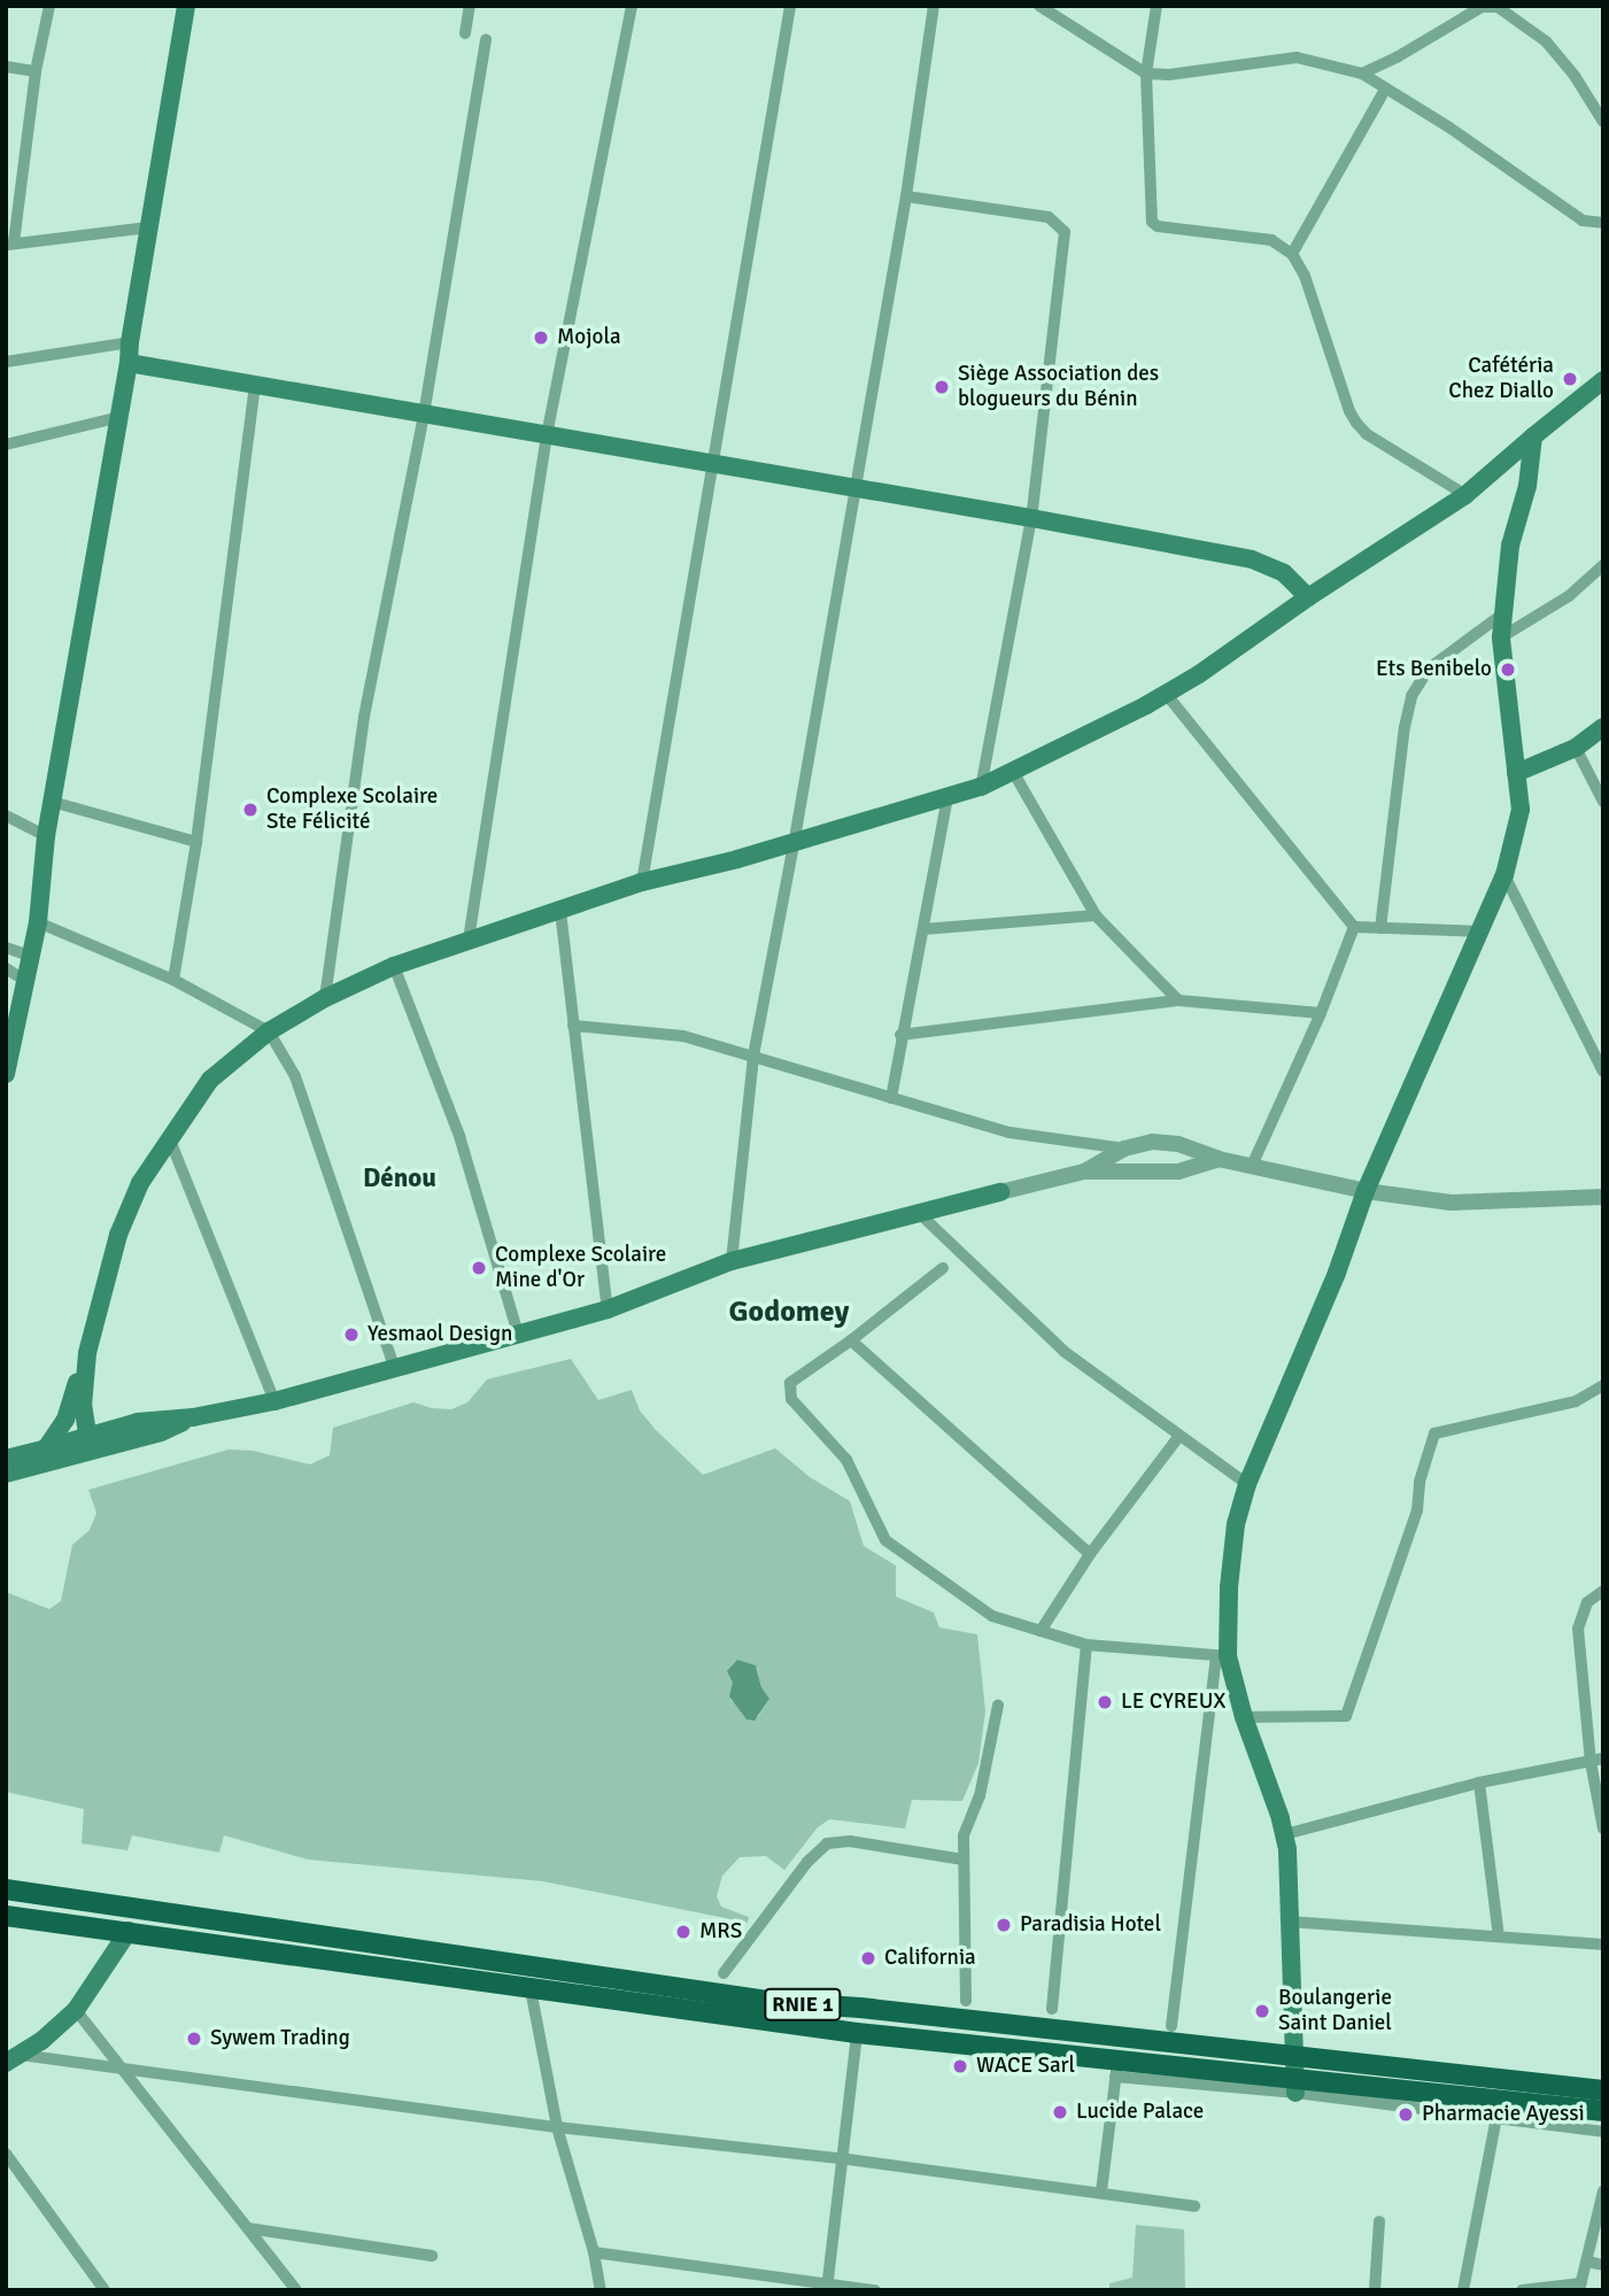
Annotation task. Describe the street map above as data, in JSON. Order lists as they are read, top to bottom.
{
  "streets": {
    "highway": ["RNIE 1"]
  },
  "districts": ["Dénou", "Godomey"],
  "places": [
    "Mojola",
    "Cafétéria Chez Diallo",
    "Siège Association des blogueurs du Bénin",
    "Ets Benibelo",
    "Complexe Scolaire Ste Félicité",
    "Complexe Scolaire Mine d'Or",
    "Yesmaol Design",
    "LE CYREUX",
    "Paradisia Hotel",
    "MRS",
    "California",
    "Boulangerie Saint Daniel",
    "Sywem Trading",
    "WACE Sarl",
    "Lucide Palace",
    "Pharmacie Ayessi"
  ]
}
